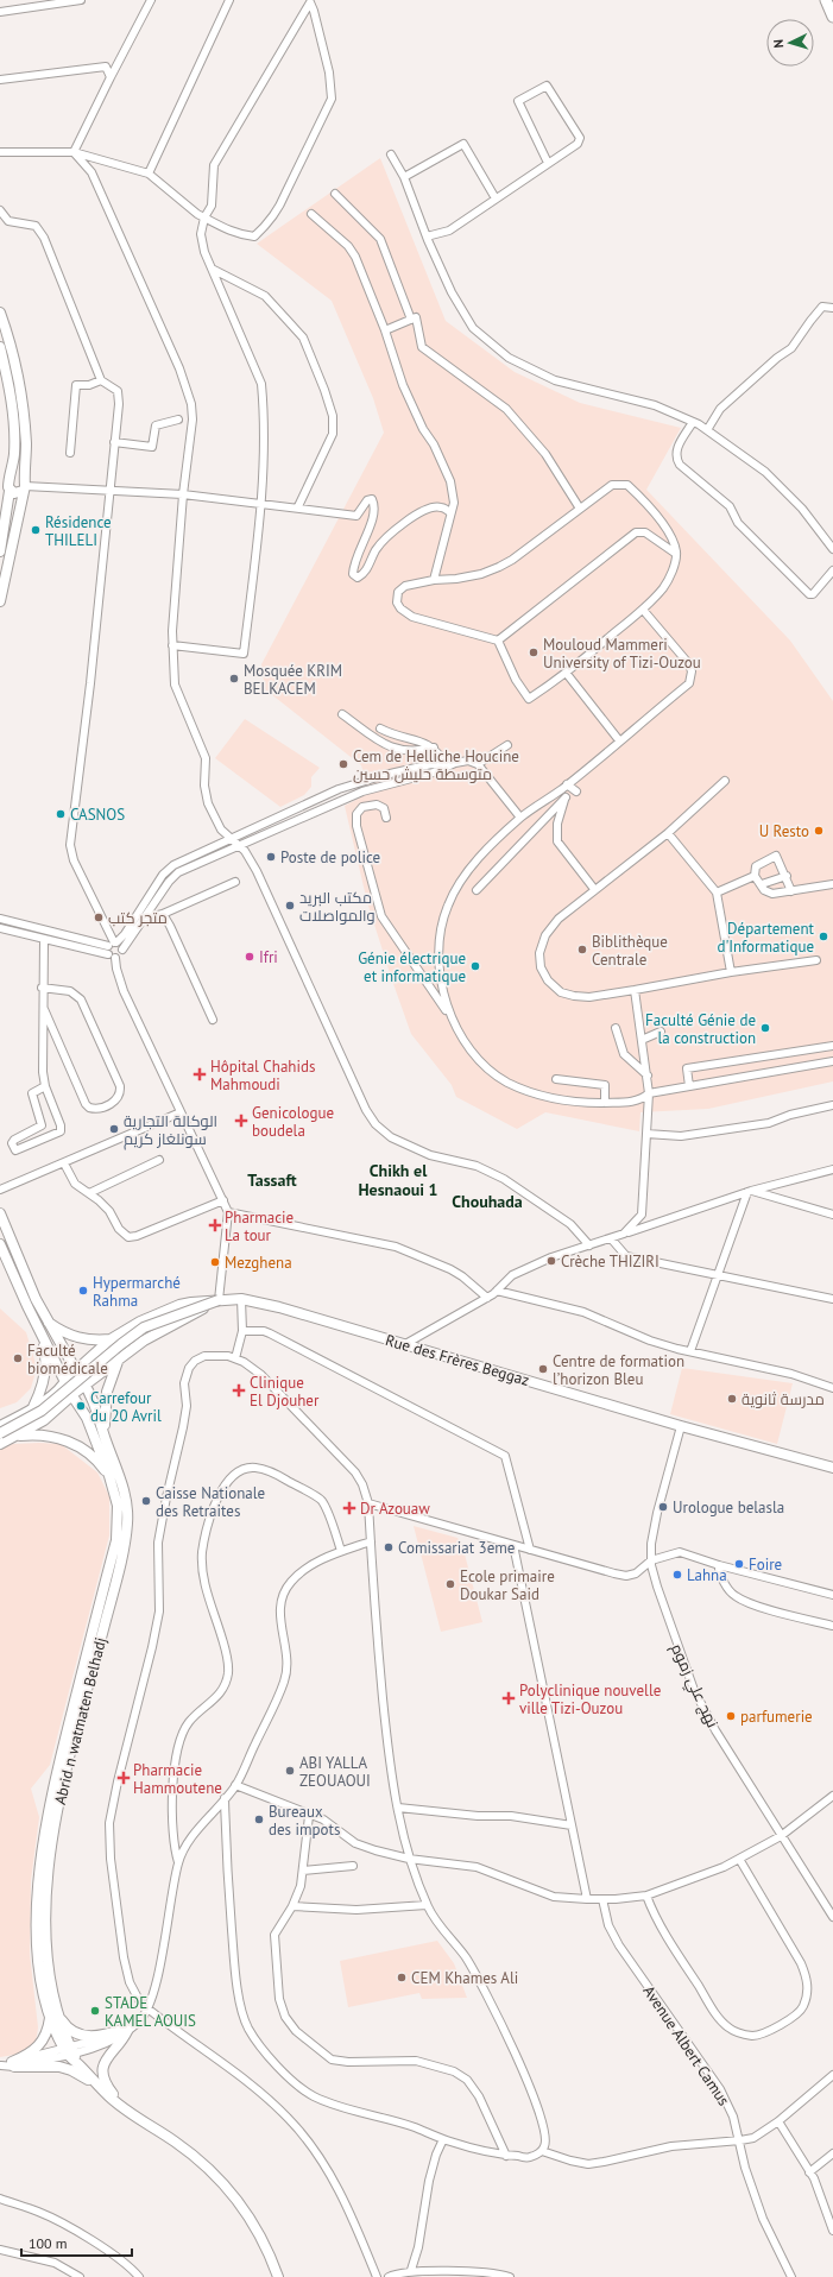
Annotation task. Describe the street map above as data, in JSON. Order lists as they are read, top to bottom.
{
  "streets": {
    "main road": ["Rue des Frères Beggaz", "Abrid n watmaten Belhadj"],
    "street": ["نهج علي زموم", "Avenue Albert Camus"]
  },
  "crossings": [
    ["Rue des Frères Beggaz", "نهج علي زموم"]
  ],
  "districts": ["Chikh el Hesnaoui 1", "Tassaft", "Chouhada"],
  "places": {
    "other": [
      "Résidence THILELI",
      "Mouloud Mammeri University of Tizi-Ouzou",
      "Mosquée KRIM BELKACEM",
      "Cem de Helliche Houcine متوسطة حليش حسين",
      "CASNOS",
      "U Resto",
      "Poste de police",
      "مكتب البريد والمواصلات",
      "متجر كتب",
      "Département d'Informatique",
      "Biblithèque Centrale",
      "Ifri",
      "Génie électrique et informatique",
      "Faculté Génie de la construction",
      "الوكالة التجارية سونلغاز كريم",
      "Crèche THIZIRI",
      "Mezghena",
      "Hypermarché Rahma",
      "Faculté biomédicale",
      "Centre de formation l’horizon Bleu",
      "مدرسة ثانوية",
      "Carrefour du 20 Avril",
      "Caisse Nationale des Retraites",
      "Urologue belasla",
      "Comissariat 3eme",
      "Foire",
      "Lahna",
      "Ecole primaire Doukar Said",
      "parfumerie",
      "ABI YALLA ZEOUAOUI",
      "Bureaux des impots",
      "CEM Khames Ali",
      "STADE KAMEL AOUIS"
    ],
    "health": [
      "Hôpital Chahids Mahmoudi",
      "Genicologue boudela",
      "Pharmacie La tour",
      "Clinique El Djouher",
      "Dr Azouaw",
      "Polyclinique nouvelle ville Tizi-Ouzou",
      "Pharmacie Hammoutene"
    ]
  },
  "scale_bar": "100 m",
  "north": "left"
}
